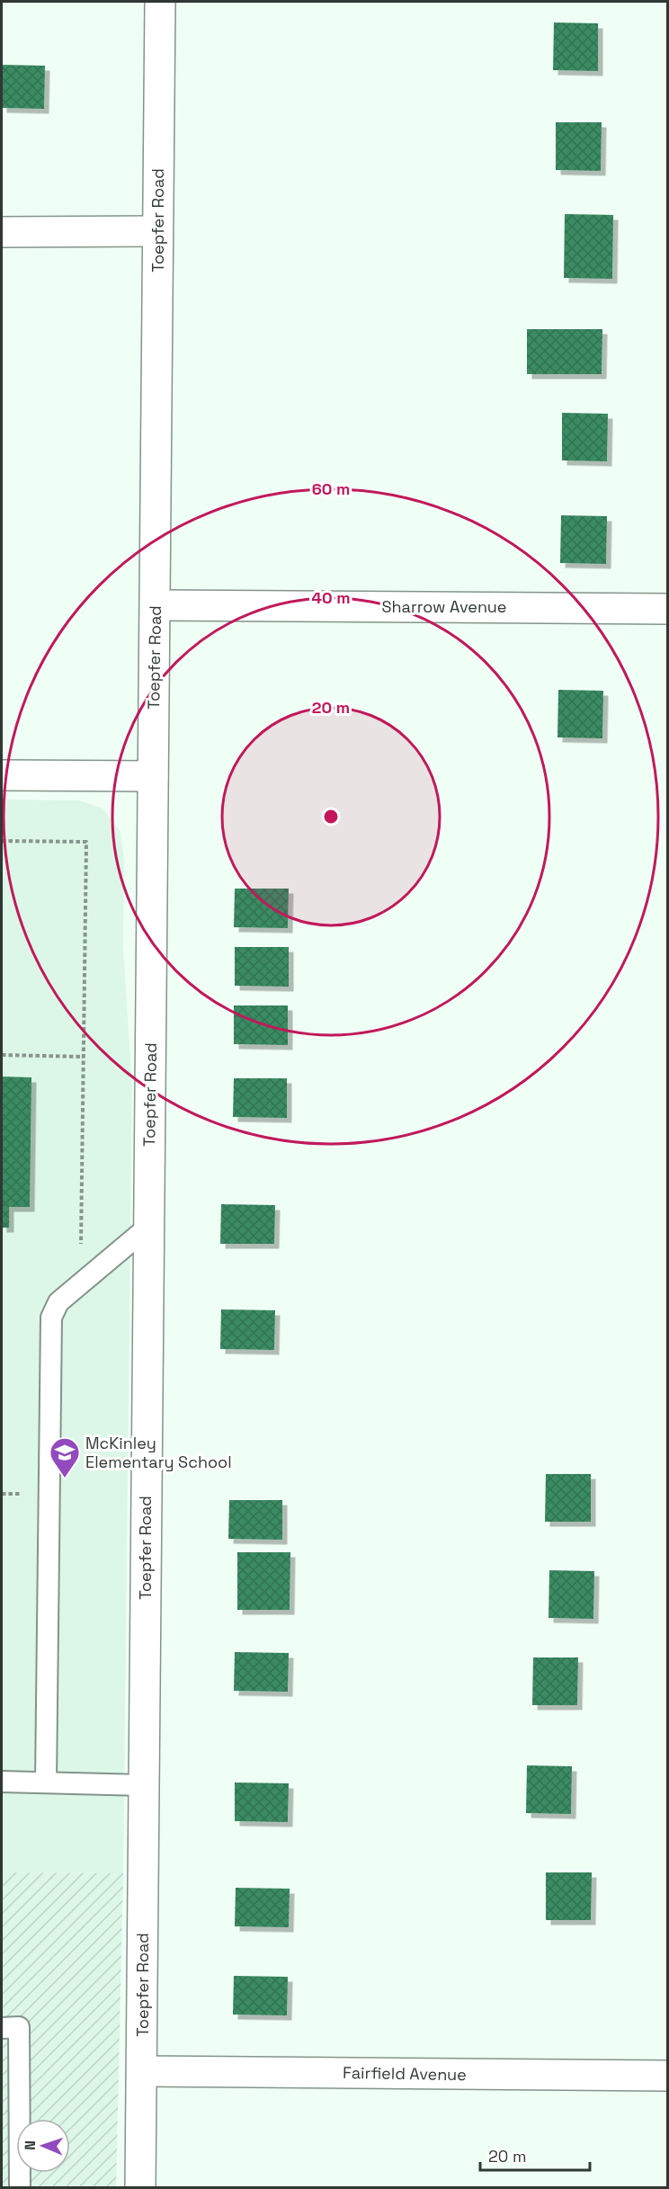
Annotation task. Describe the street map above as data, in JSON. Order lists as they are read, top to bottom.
{
  "streets": {
    "street": ["Toepfer Road", "Sharrow Avenue", "Fairfield Avenue"]
  },
  "crossings": [
    ["Toepfer Road", "Sharrow Avenue"],
    ["Toepfer Road", "Fairfield Avenue"]
  ],
  "places": {
    "school or university": ["McKinley Elementary School"]
  },
  "scale_bar": "20 m",
  "north": "left",
  "rings": ["60 m", "40 m", "20 m"]
}
